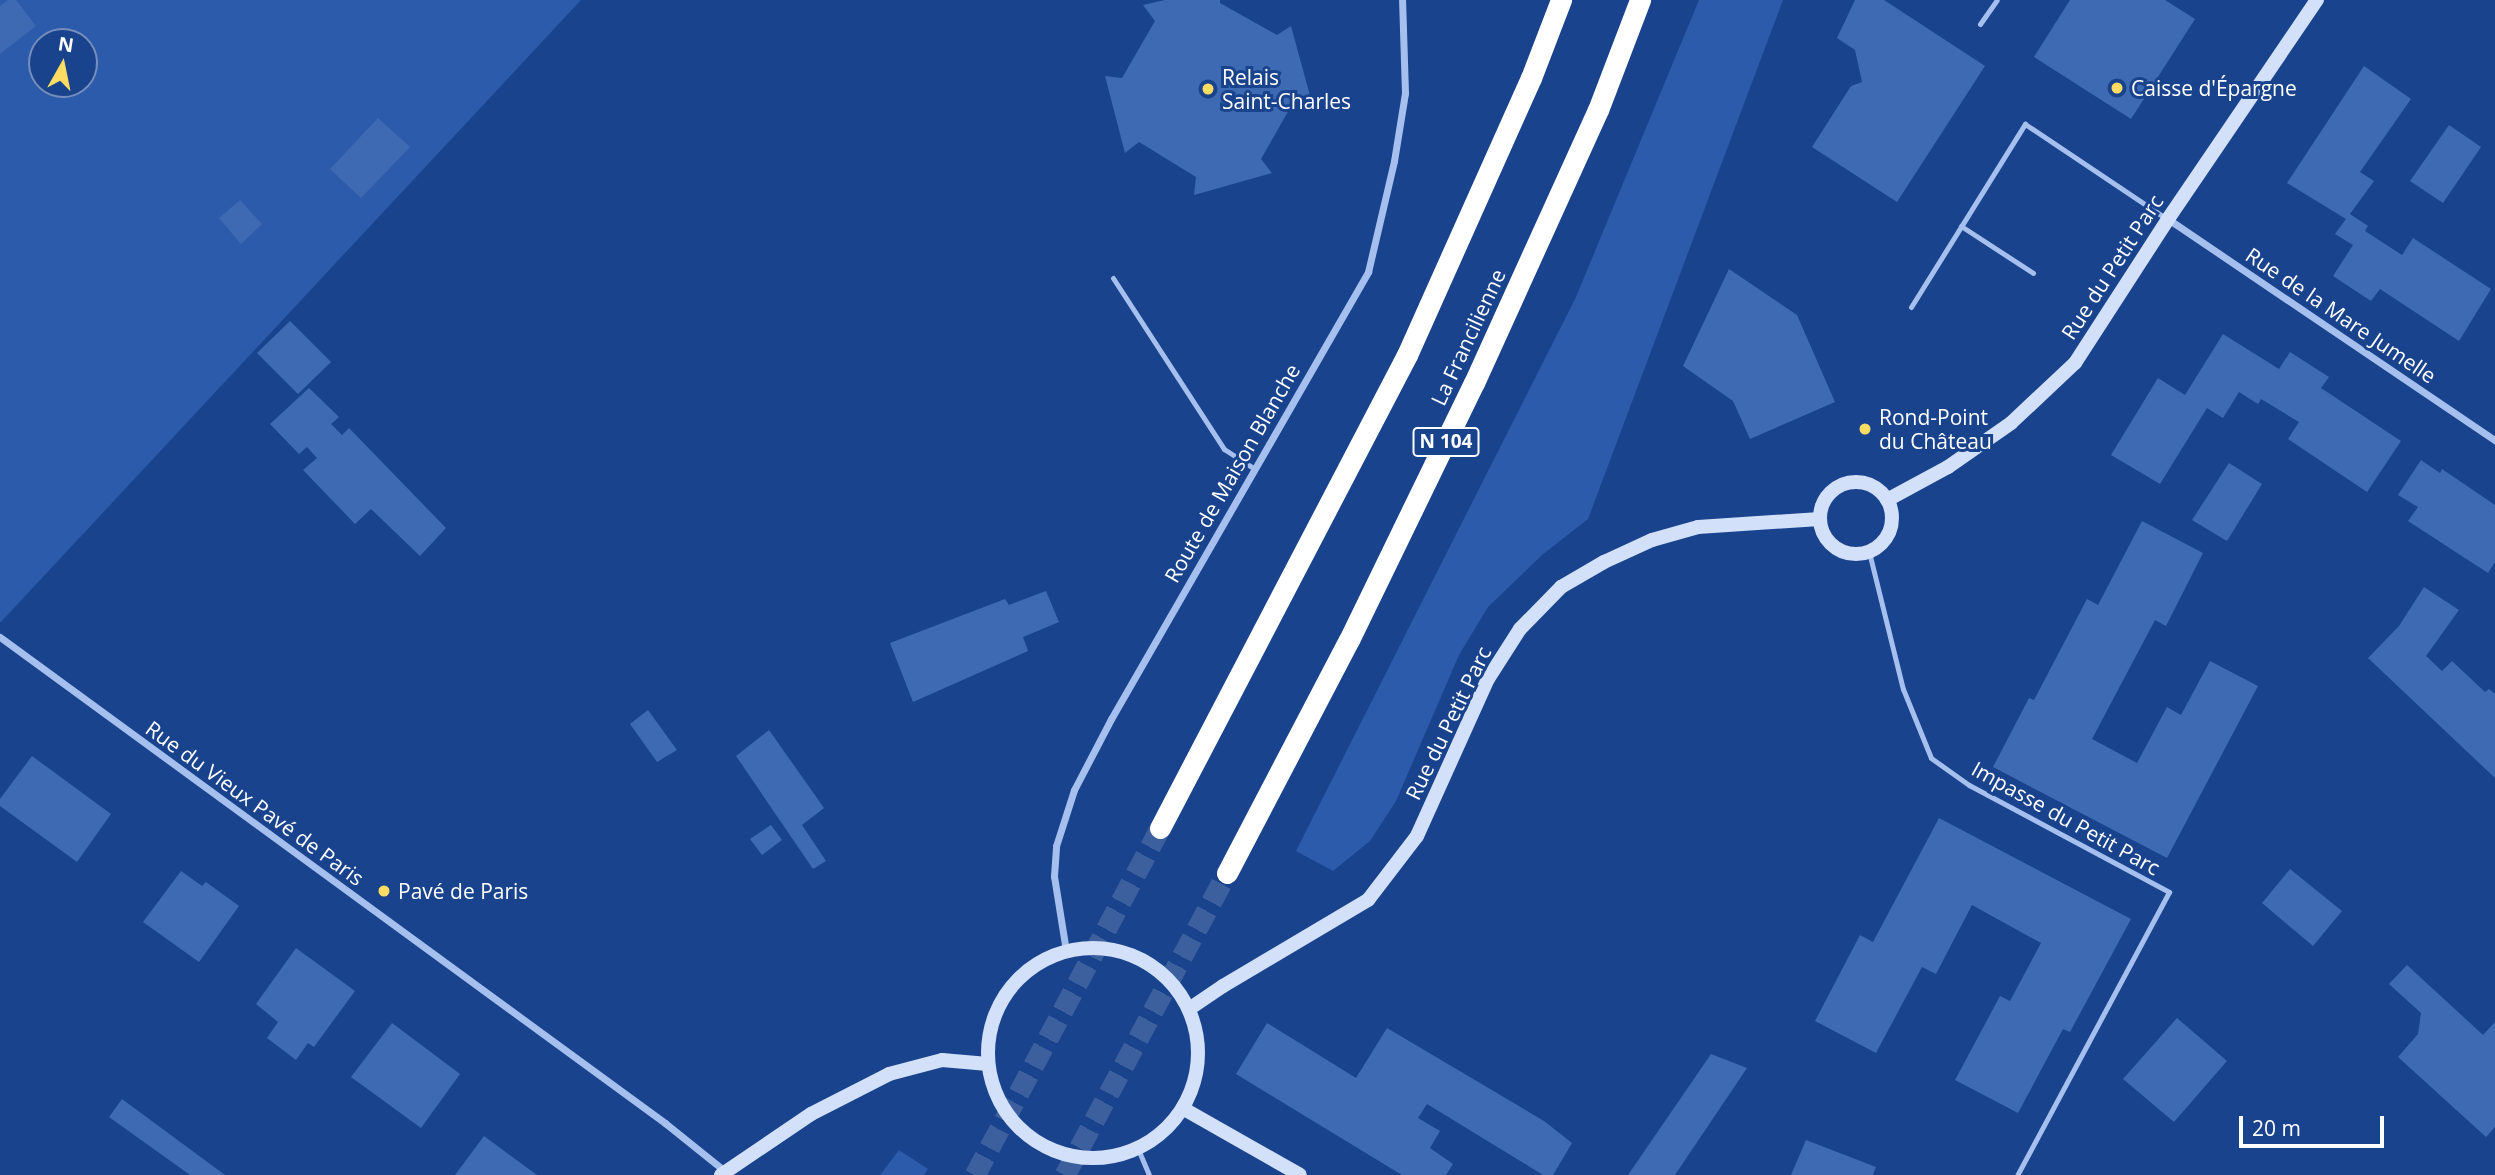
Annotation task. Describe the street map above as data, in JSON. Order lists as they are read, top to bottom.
{
  "streets": {
    "highway": ["La Francilienne", "N 104"],
    "street": [
      "Rue du Petit Parc",
      "Rue de la Mare Jumelle",
      "Route de Maison Blanche",
      "Rue du Vieux Pavé de Paris"
    ],
    "lane": ["Impasse du Petit Parc"]
  },
  "crossings": [
    ["Rue du Petit Parc", "Rue de la Mare Jumelle"],
    ["Rue du Petit Parc", "Route de Maison Blanche"],
    ["Rue du Petit Parc", "Impasse du Petit Parc"]
  ],
  "places": [
    "Caisse d'Épargne",
    "Relais Saint-Charles",
    "Rond-Point du Château",
    "Pavé de Paris"
  ],
  "scale_bar": "20 m",
  "north": "top"
}
